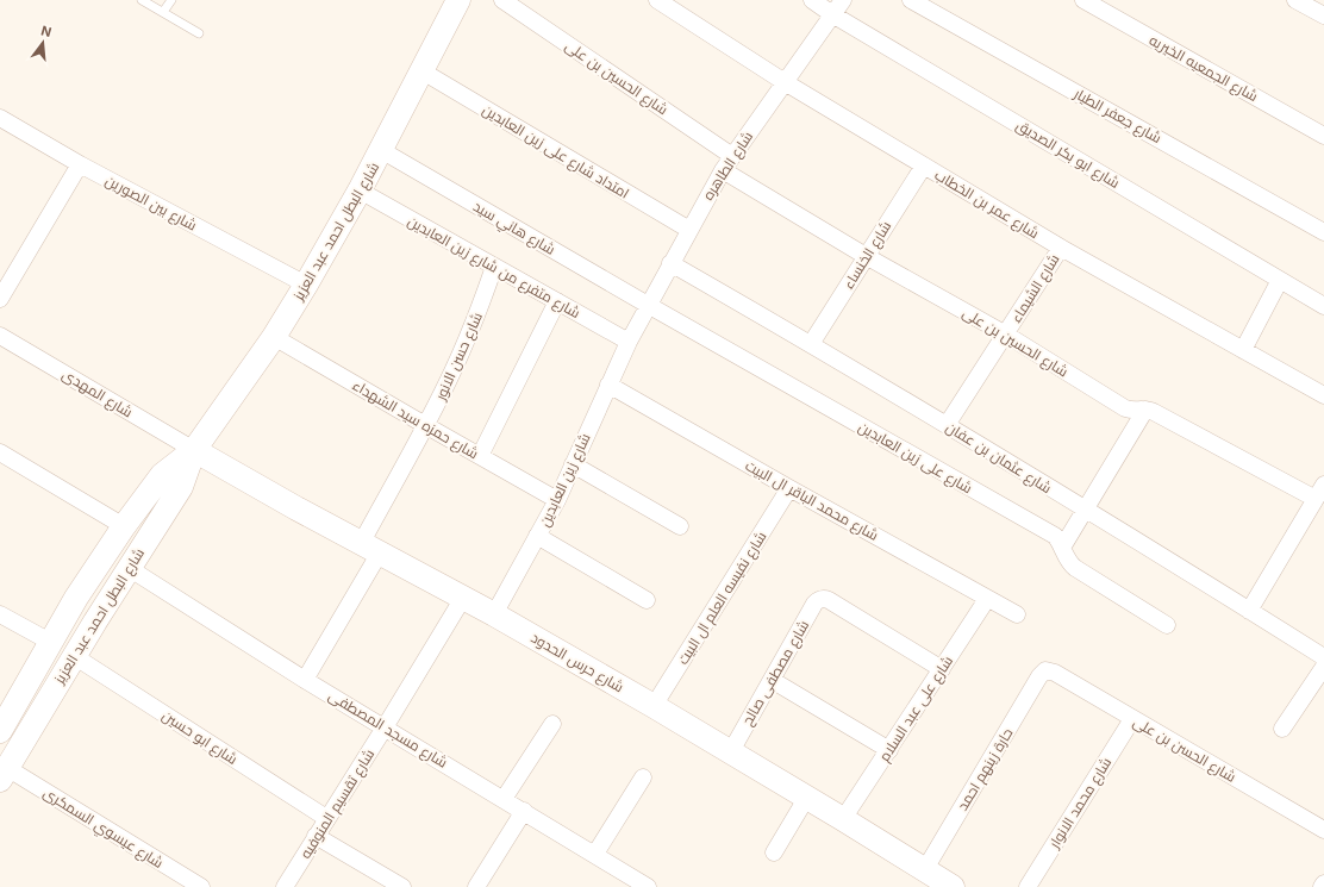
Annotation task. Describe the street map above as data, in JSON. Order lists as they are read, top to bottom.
{
  "streets": {
    "main road": ["شارع البطل احمد عبد العزيز", "شارع حرس الحدود"],
    "street": [
      "شارع الجمعيه الخيريه",
      "شارع الحسين بن على",
      "شارع جعفر الطيار",
      "امتداد شارع على زين العابدين",
      "شارع ابو بكر الصديق",
      "شارع الطاهره",
      "شارع بين الصورين",
      "شارع عمر بن الخطاب",
      "شارع هاني سيد",
      "شارع الخنساء",
      "شارع متفرع من شارع زين العابدين",
      "شارع الشيماء",
      "شارع حسن الانور",
      "شارع المهدى",
      "شارع حمزه سيد الشهداء",
      "شارع على زين العابدين",
      "شارع عثمان بن عفان",
      "شارع زين العابدين",
      "شارع محمد الباقر ال البيت",
      "شارع نفيسه العلم ال البيت",
      "شارع مصطفى صالح",
      "شارع على عبد السلام",
      "شارع مسجد المصطفى",
      "شارع ابو حسين",
      "شارع الحسن بن على",
      "حارة زينهم احمد",
      "شارع محمد الانوار",
      "شارع تقسيم المنوفيه",
      "شارع عيسوي السمكرى"
    ]
  },
  "crossings": [
    ["شارع الحسين بن على", "شارع الطاهره"],
    ["شارع الحسين بن على", "شارع الخنساء"],
    ["شارع الحسين بن على", "شارع الشيماء"],
    ["امتداد شارع على زين العابدين", "شارع الطاهره"],
    ["امتداد شارع على زين العابدين", "شارع البطل احمد عبد العزيز"],
    ["شارع ابو بكر الصديق", "شارع الطاهره"],
    ["شارع الطاهره", "شارع عمر بن الخطاب"],
    ["شارع الطاهره", "شارع هاني سيد"],
    ["شارع الطاهره", "شارع متفرع من شارع زين العابدين"],
    ["شارع الطاهره", "شارع على زين العابدين"],
    ["شارع الطاهره", "شارع عثمان بن عفان"],
    ["شارع الطاهره", "شارع زين العابدين"],
    ["شارع بين الصورين", "شارع البطل احمد عبد العزيز"],
    ["شارع عمر بن الخطاب", "شارع الخنساء"],
    ["شارع عمر بن الخطاب", "شارع الشيماء"],
    ["شارع هاني سيد", "شارع البطل احمد عبد العزيز"],
    ["شارع هاني سيد", "شارع على زين العابدين"],
    ["شارع البطل احمد عبد العزيز", "شارع متفرع من شارع زين العابدين"],
    ["شارع البطل احمد عبد العزيز", "شارع المهدى"],
    ["شارع البطل احمد عبد العزيز", "شارع حمزه سيد الشهداء"],
    ["شارع البطل احمد عبد العزيز", "شارع حرس الحدود"],
    ["شارع البطل احمد عبد العزيز", "شارع مسجد المصطفى"],
    ["شارع البطل احمد عبد العزيز", "شارع ابو حسين"],
    ["شارع البطل احمد عبد العزيز", "شارع عيسوي السمكرى"],
    ["شارع الخنساء", "شارع عثمان بن عفان"],
    ["شارع متفرع من شارع زين العابدين", "شارع حسن الانور"],
    ["شارع متفرع من شارع زين العابدين", "شارع زين العابدين"],
    ["شارع الشيماء", "شارع عثمان بن عفان"],
    ["شارع حسن الانور", "شارع حمزه سيد الشهداء"],
    ["شارع حسن الانور", "شارع حرس الحدود"],
    ["شارع حسن الانور", "شارع مسجد المصطفى"],
    ["شارع المهدى", "شارع حرس الحدود"],
    ["شارع حمزه سيد الشهداء", "شارع زين العابدين"],
    ["شارع زين العابدين", "شارع محمد الباقر ال البيت"],
    ["شارع زين العابدين", "شارع حرس الحدود"],
    ["شارع محمد الباقر ال البيت", "شارع نفيسه العلم ال البيت"],
    ["شارع محمد الباقر ال البيت", "شارع على عبد السلام"],
    ["شارع نفيسه العلم ال البيت", "شارع حرس الحدود"],
    ["شارع حرس الحدود", "شارع مصطفى صالح"],
    ["شارع حرس الحدود", "شارع على عبد السلام"],
    ["شارع حرس الحدود", "حارة زينهم احمد"],
    ["شارع حرس الحدود", "شارع تقسيم المنوفيه"],
    ["شارع مصطفى صالح", "شارع على عبد السلام"],
    ["شارع مسجد المصطفى", "شارع تقسيم المنوفيه"],
    ["شارع ابو حسين", "شارع تقسيم المنوفيه"],
    ["شارع الحسن بن على", "حارة زينهم احمد"],
    ["شارع الحسن بن على", "شارع محمد الانوار"]
  ],
  "north": "top"
}
